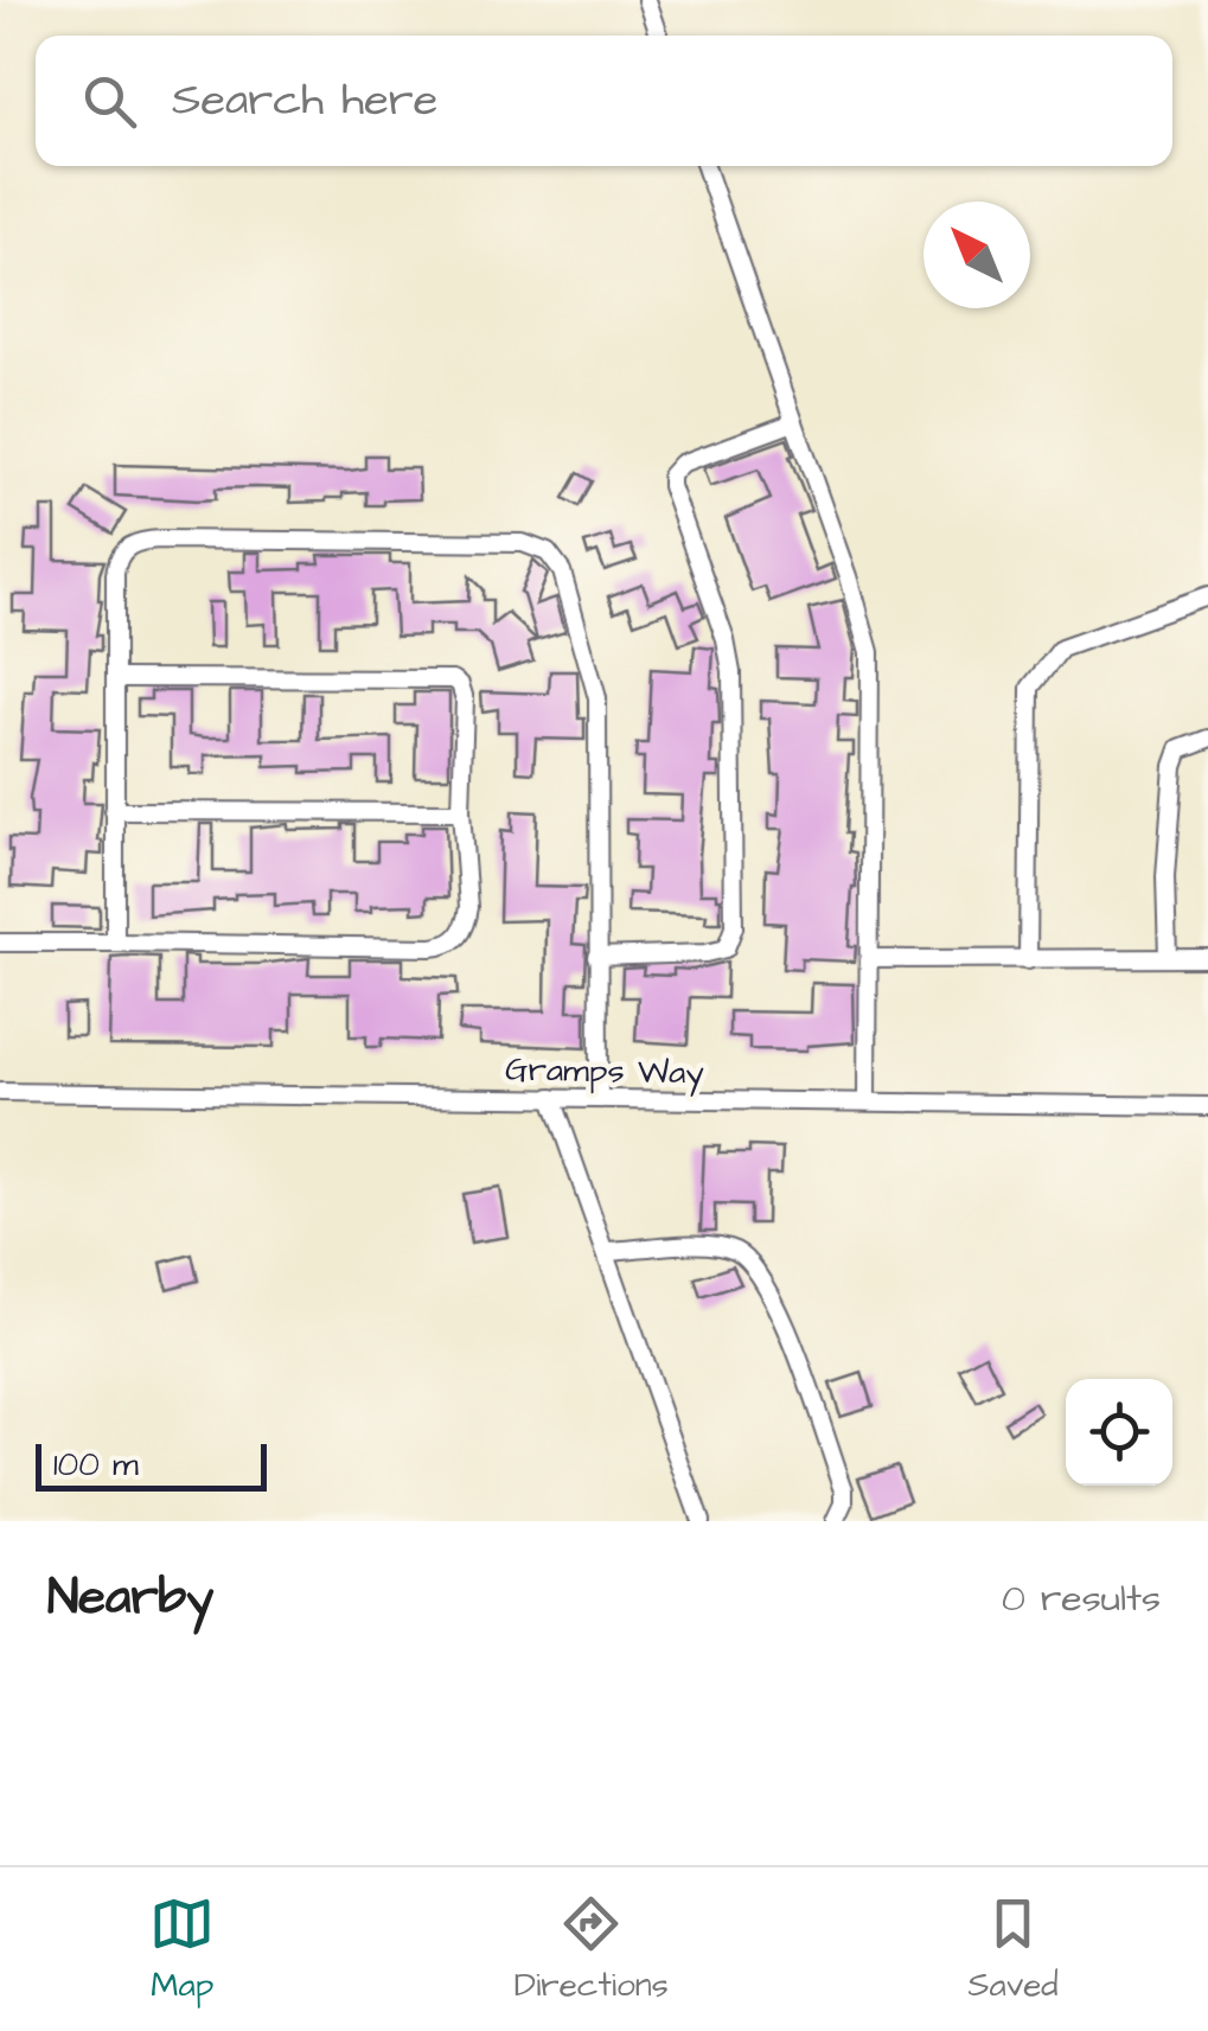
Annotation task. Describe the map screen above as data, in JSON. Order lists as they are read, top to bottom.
{
  "streets": {
    "street": ["Gramps Way"]
  },
  "scale_bar": "100 m",
  "north": "top left",
  "page": {
    "search": "Search here",
    "scale": "100 m",
    "heading": ["Nearby", "0 results"],
    "nav": ["Map", "Directions", "Saved"]
  }
}
